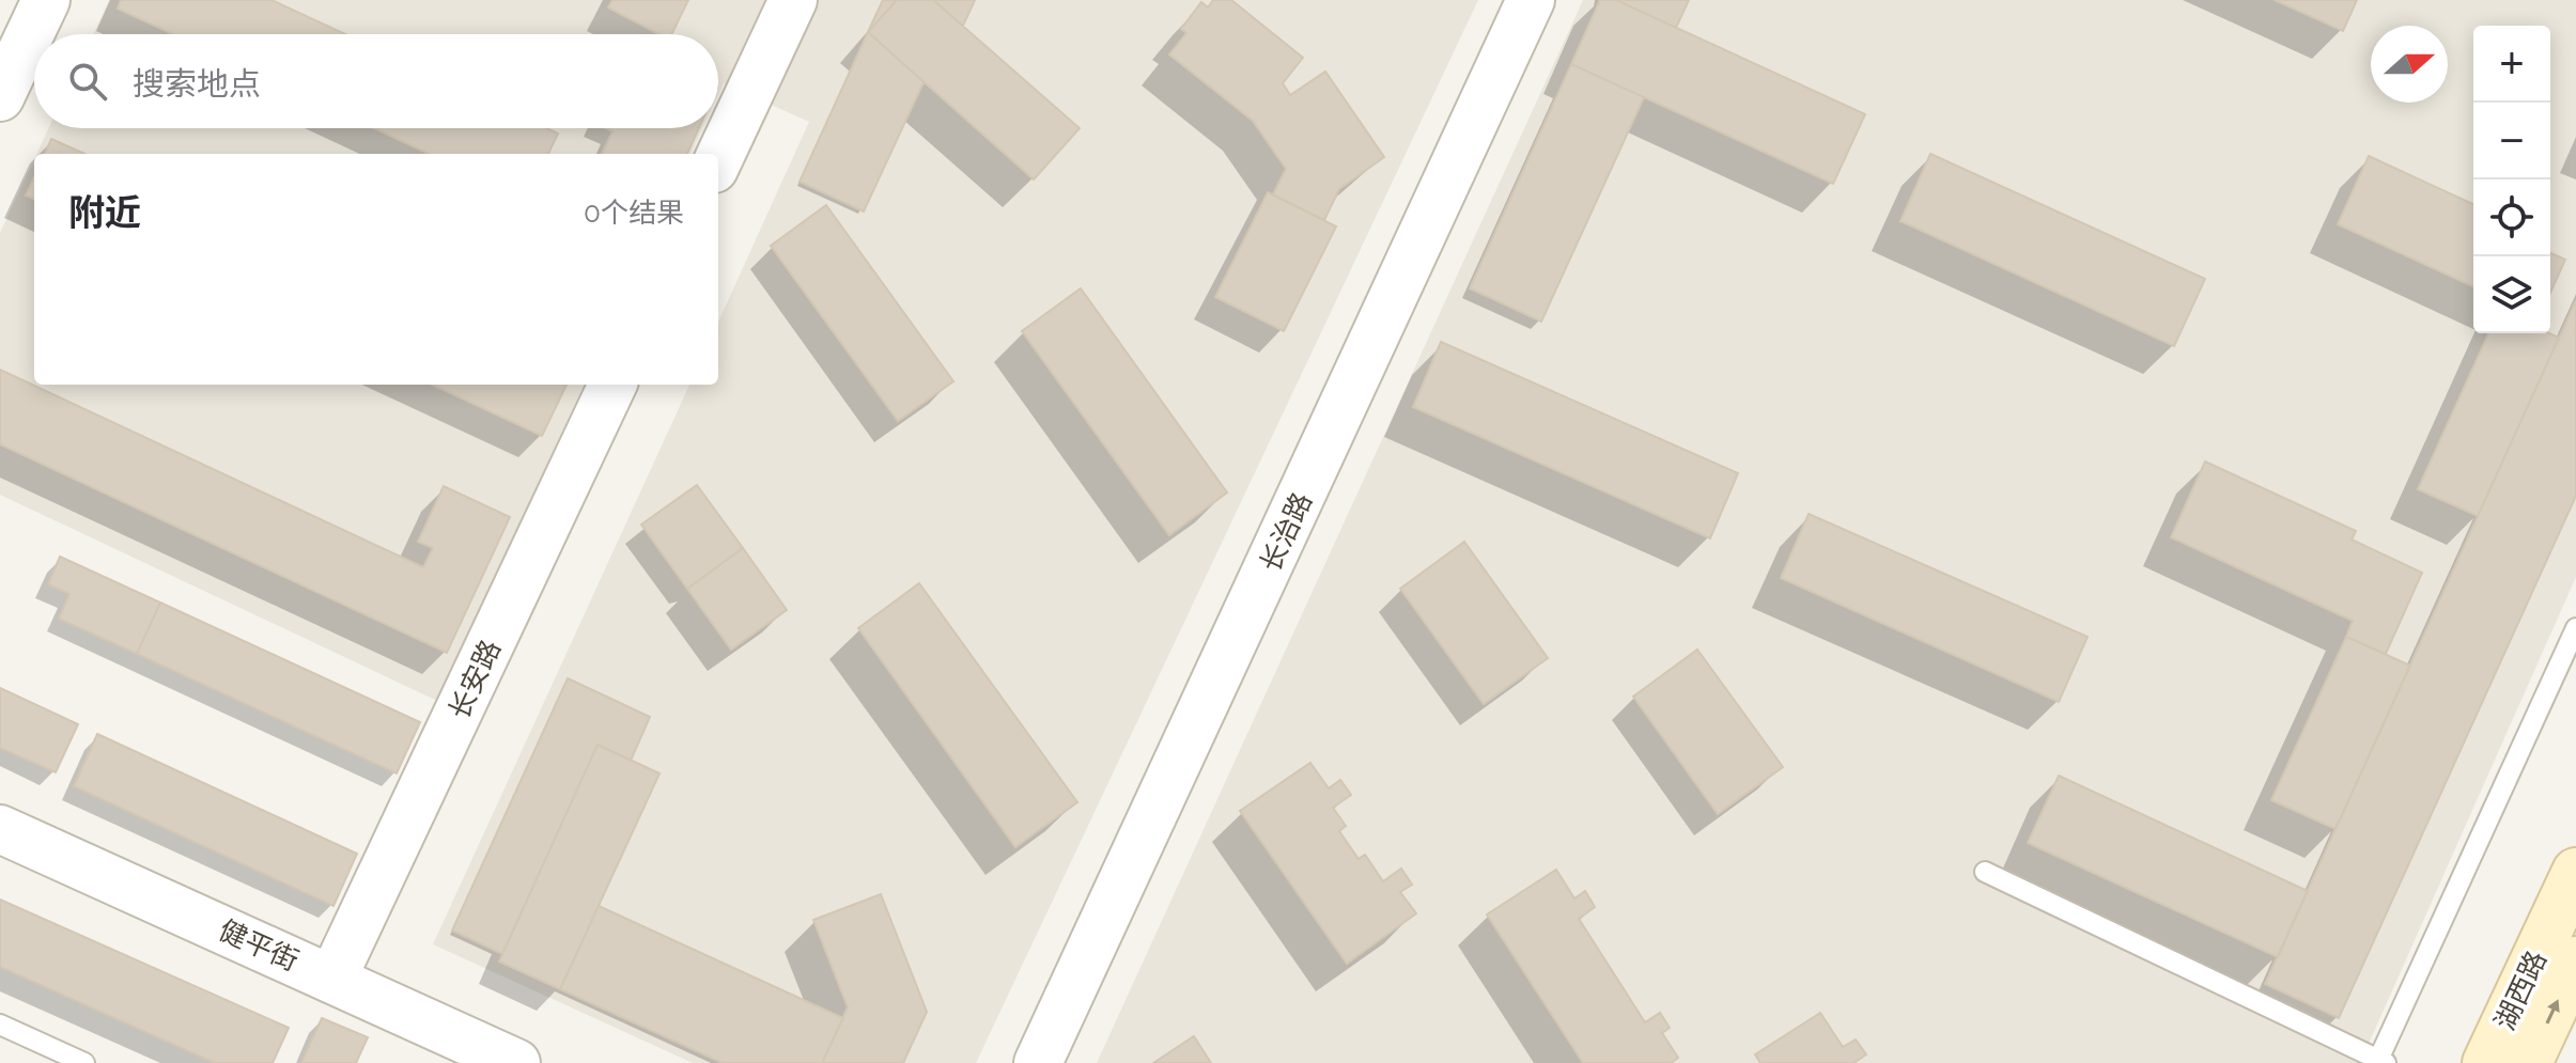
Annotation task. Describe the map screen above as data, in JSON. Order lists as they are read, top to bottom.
{
  "streets": {
    "main road": ["湖西路"],
    "street": ["长治路", "长安路", "健平街"]
  },
  "crossings": [
    ["长安路", "健平街"]
  ],
  "north": "right",
  "page": {
    "map_buttons": ["+", "−"],
    "search": "搜索地点",
    "heading": ["附近", "0个结果"]
  }
}
